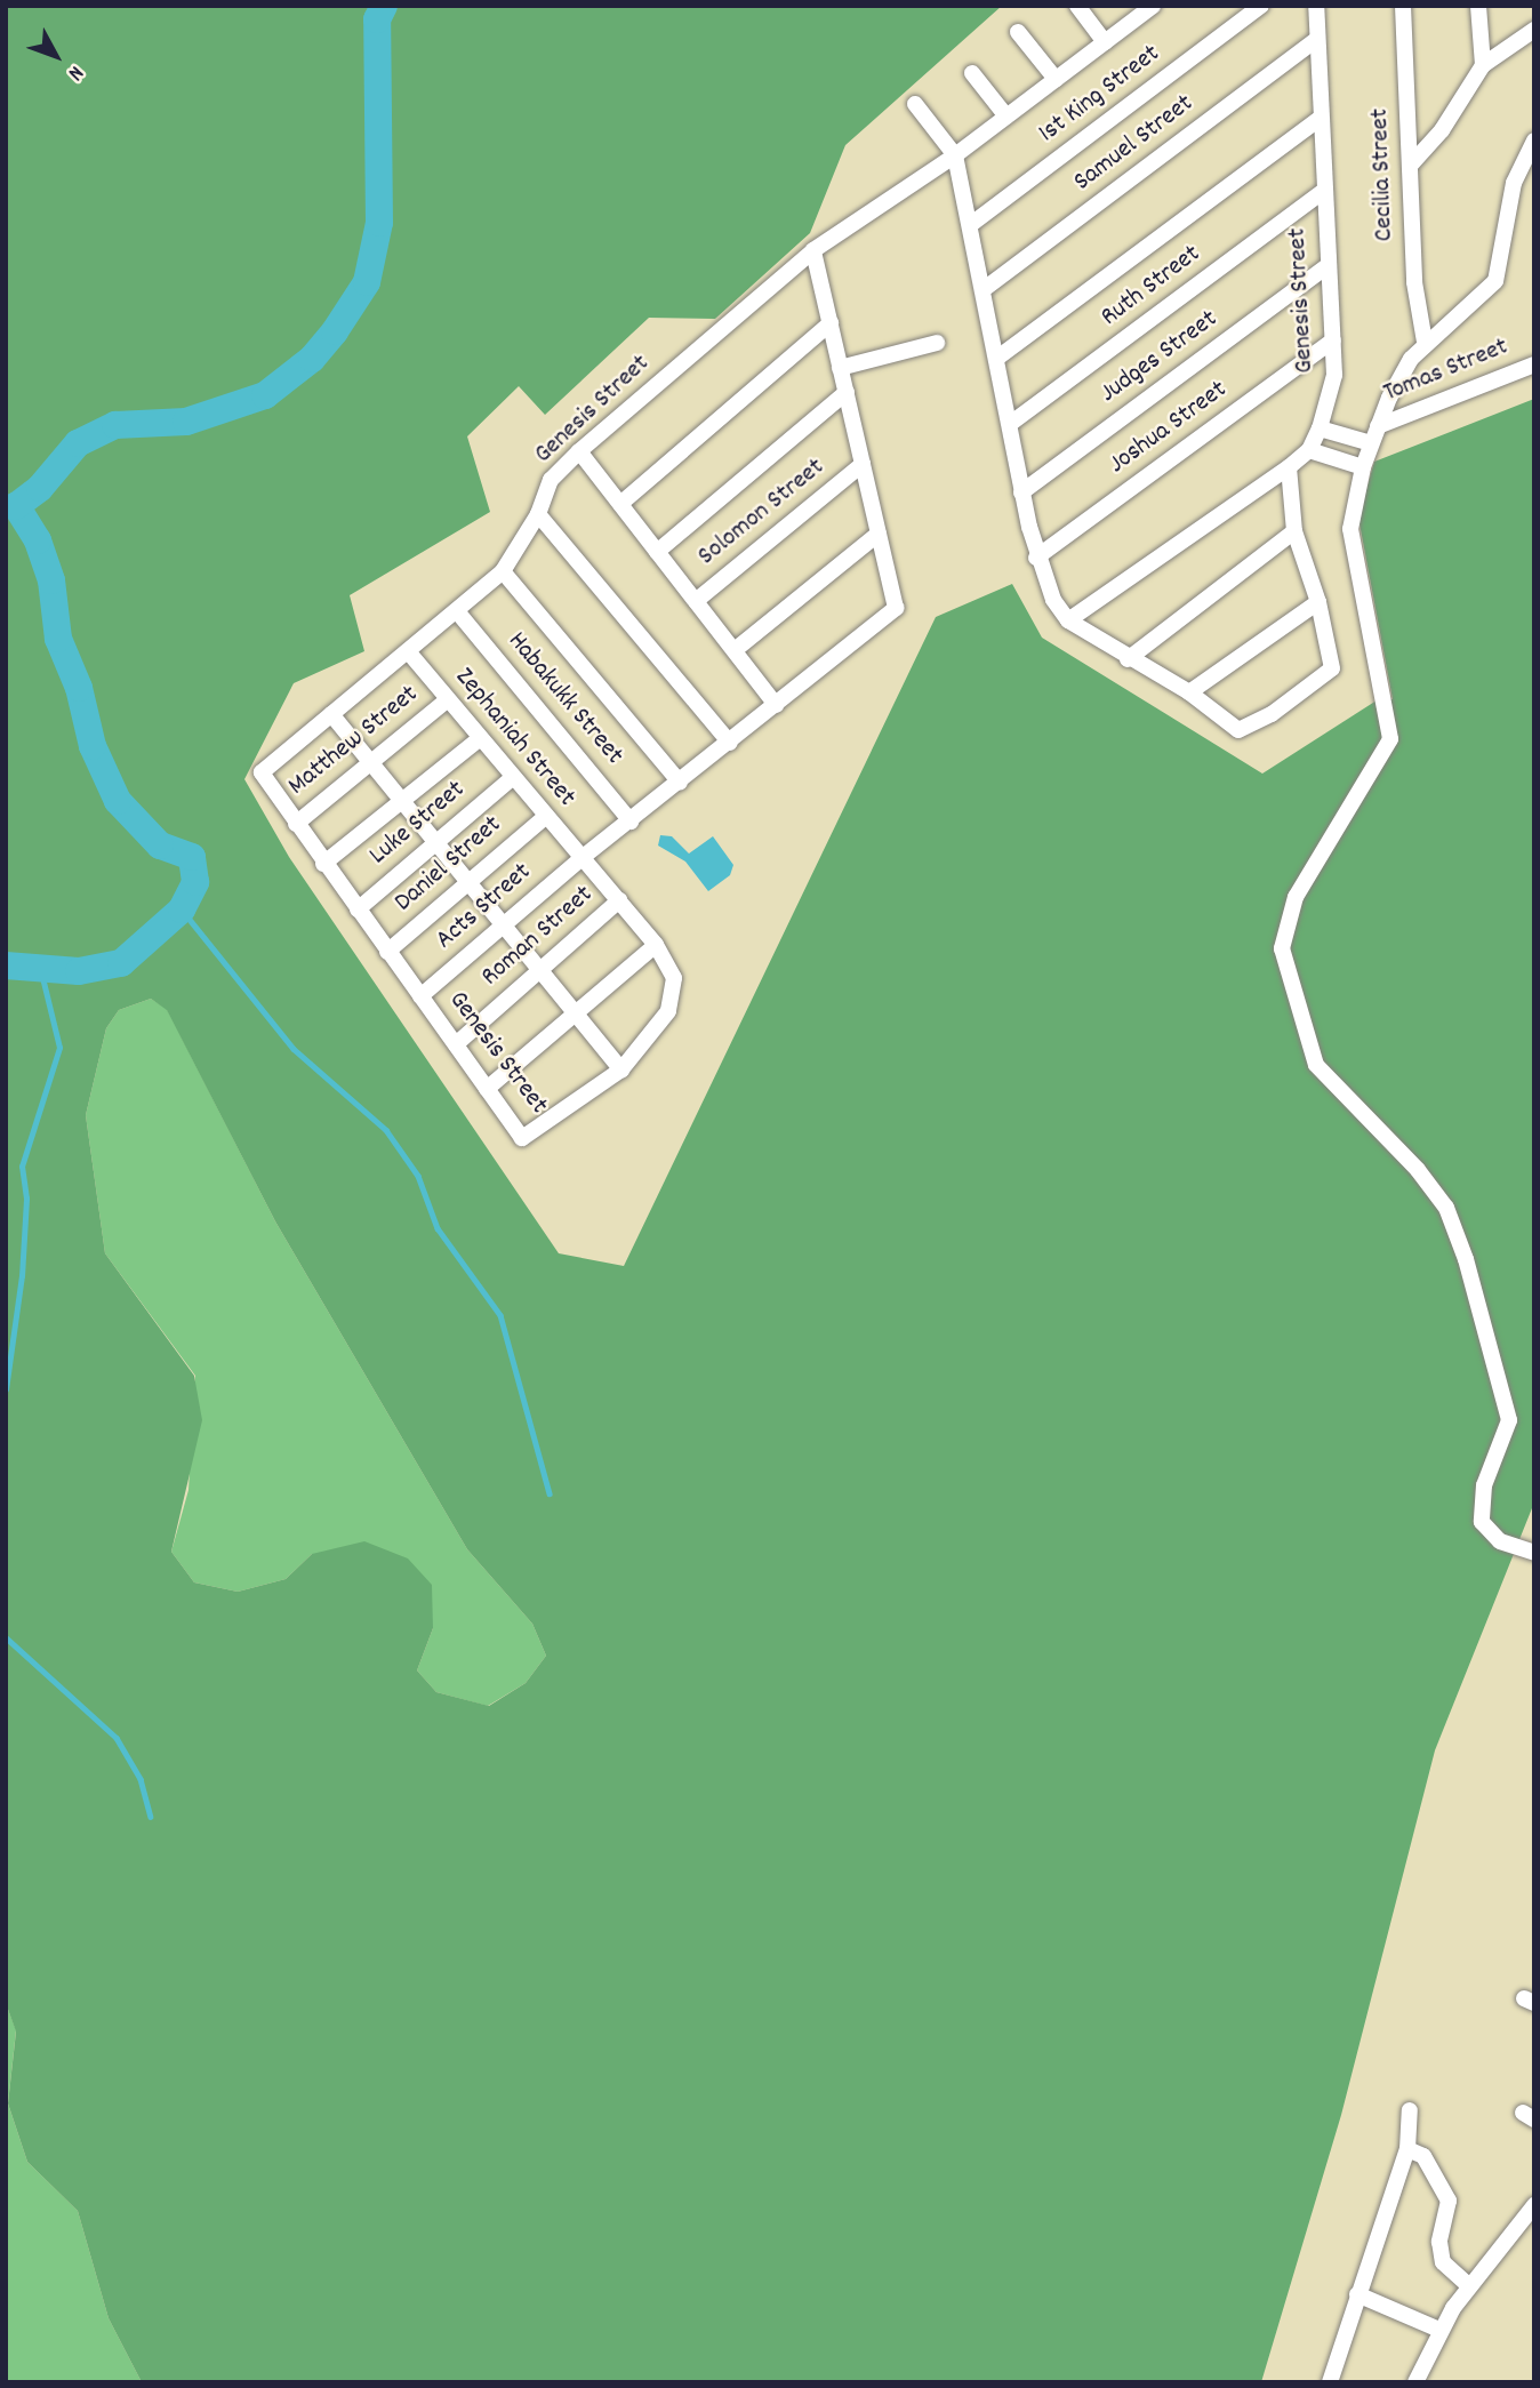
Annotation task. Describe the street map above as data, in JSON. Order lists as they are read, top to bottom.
{
  "streets": {
    "street": [
      "1st King Street",
      "Samuel Street",
      "Cecilia Street",
      "Ruth Street",
      "Genesis Street",
      "Judges Street",
      "Tomas Street",
      "Joshua Street",
      "Solomon Street",
      "Habakukk Street",
      "Zephaniah Street",
      "Matthew Street",
      "Luke Street",
      "Daniel Street",
      "Acts Street",
      "Roman Street"
    ]
  },
  "crossings": [
    ["Samuel Street", "Genesis Street"],
    ["Ruth Street", "Genesis Street"],
    ["Genesis Street", "Judges Street"],
    ["Genesis Street", "Joshua Street"],
    ["Genesis Street", "Habakukk Street"],
    ["Genesis Street", "Zephaniah Street"],
    ["Genesis Street", "Matthew Street"],
    ["Genesis Street", "Luke Street"],
    ["Genesis Street", "Daniel Street"],
    ["Genesis Street", "Acts Street"],
    ["Genesis Street", "Roman Street"],
    ["Zephaniah Street", "Matthew Street"],
    ["Zephaniah Street", "Luke Street"],
    ["Zephaniah Street", "Daniel Street"],
    ["Zephaniah Street", "Acts Street"]
  ],
  "north": "bottom right"
}
